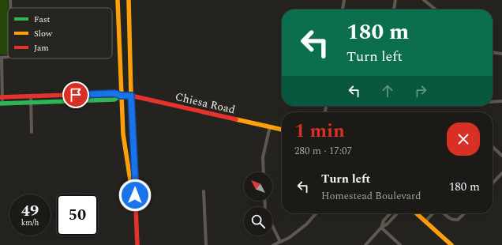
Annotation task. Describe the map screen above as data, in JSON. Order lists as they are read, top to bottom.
{
  "streets": {
    "main road": ["Chiesa Road"]
  },
  "legend": ["Fast", "Slow", "Jam"],
  "north": "top left",
  "page": {
    "turn": ["180 m", "Turn left"],
    "heading": ["1 min", "280 m · 17:07"],
    "list": [
      {
        "name": "Turn left",
        "note": "Homestead Boulevard",
        "value": "180 m"
      }
    ],
    "speed": "49 km/h",
    "limit": "50"
  }
}
